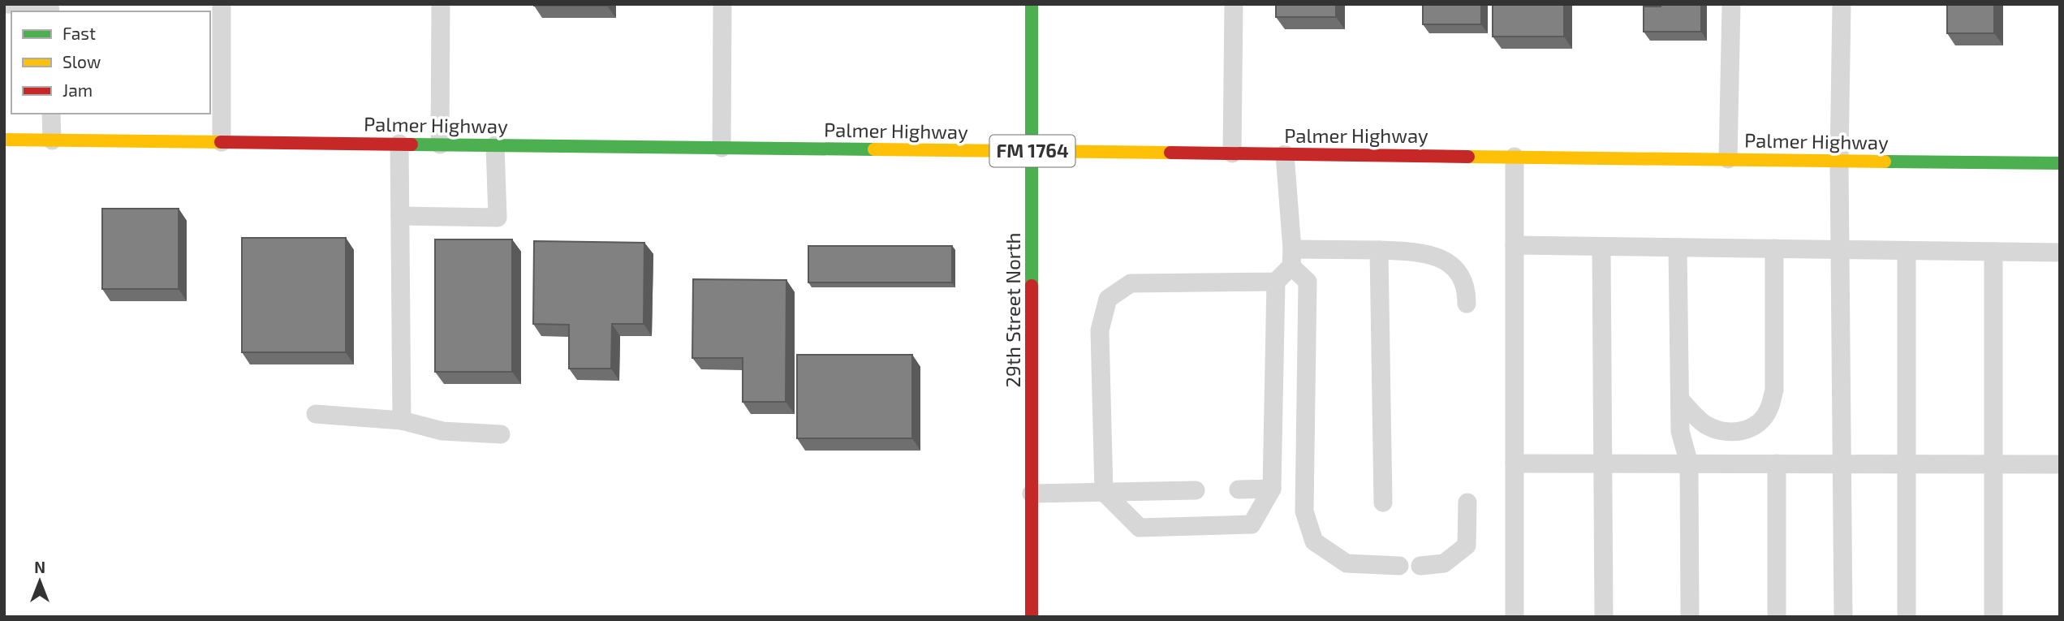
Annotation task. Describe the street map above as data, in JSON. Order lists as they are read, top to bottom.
{
  "streets": {
    "main road": ["Palmer Highway", "FM 1764", "29th Street North"]
  },
  "crossings": [
    ["Palmer Highway", "29th Street North"]
  ],
  "legend": ["Fast", "Slow", "Jam"],
  "north": "top"
}
